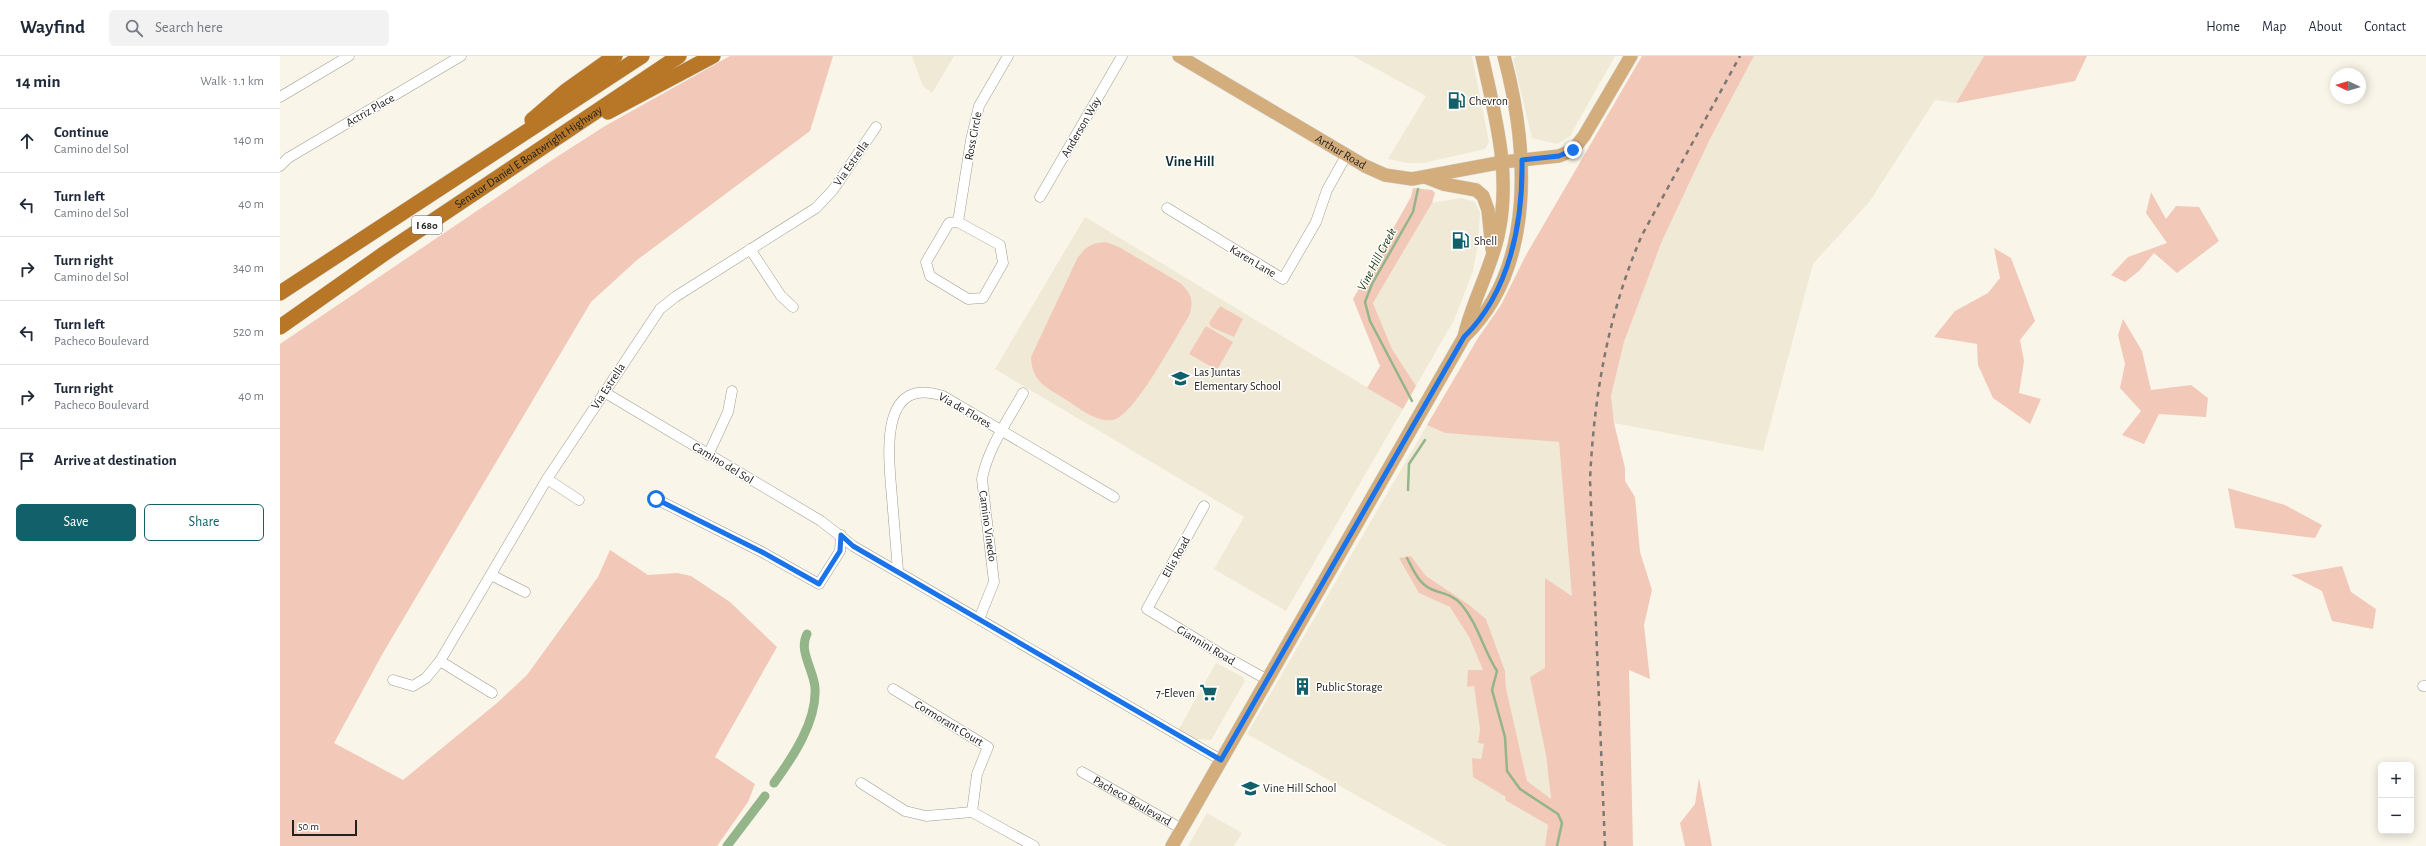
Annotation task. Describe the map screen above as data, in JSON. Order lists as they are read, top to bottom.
{
  "streets": {
    "highway": ["Senator Daniel E Boatwright Highway", "I 680"],
    "main road": ["Arthur Road", "Pacheco Boulevard"],
    "street": [
      "Actriz Place",
      "Anderson Way",
      "Ross Circle",
      "Via Estrella",
      "Karen Lane",
      "Via de Flores",
      "Camino del Sol",
      "Camino Vinedo",
      "Ellis Road",
      "Giannini Road",
      "Cormorant Court"
    ]
  },
  "crossings": [
    ["Arthur Road", "Karen Lane"],
    ["Arthur Road", "Pacheco Boulevard"],
    ["Via Estrella", "Camino del Sol"],
    ["Via de Flores", "Camino del Sol"],
    ["Via de Flores", "Camino Vinedo"],
    ["Camino del Sol", "Camino Vinedo"],
    ["Camino del Sol", "Pacheco Boulevard"],
    ["Ellis Road", "Giannini Road"],
    ["Giannini Road", "Pacheco Boulevard"]
  ],
  "districts": ["Vine Hill"],
  "water": ["Vine Hill Creek"],
  "places": {
    "fuel station": ["Chevron", "Shell"],
    "school or university": ["Las Juntas Elementary School", "Vine Hill School"],
    "building": ["Public Storage"],
    "supermarket": ["7-Eleven"]
  },
  "scale_bar": "50 m",
  "north": "left",
  "page": {
    "header": "Wayfind",
    "search": "Search here",
    "nav": [
      "Home",
      "Map",
      "About",
      "Contact"
    ],
    "heading": ["14 min", "Walk · 1.1 km"],
    "list": [
      ["Continue", "Camino del Sol", "140 m"],
      ["Turn left", "Camino del Sol", "40 m"],
      ["Turn right", "Camino del Sol", "340 m"],
      ["Turn left", "Pacheco Boulevard", "520 m"],
      ["Turn right", "Pacheco Boulevard", "40 m"],
      "Arrive at destination"
    ],
    "buttons": ["Save", "Share"],
    "map_buttons": ["+", "−"],
    "scale": "50 m"
  }
}
